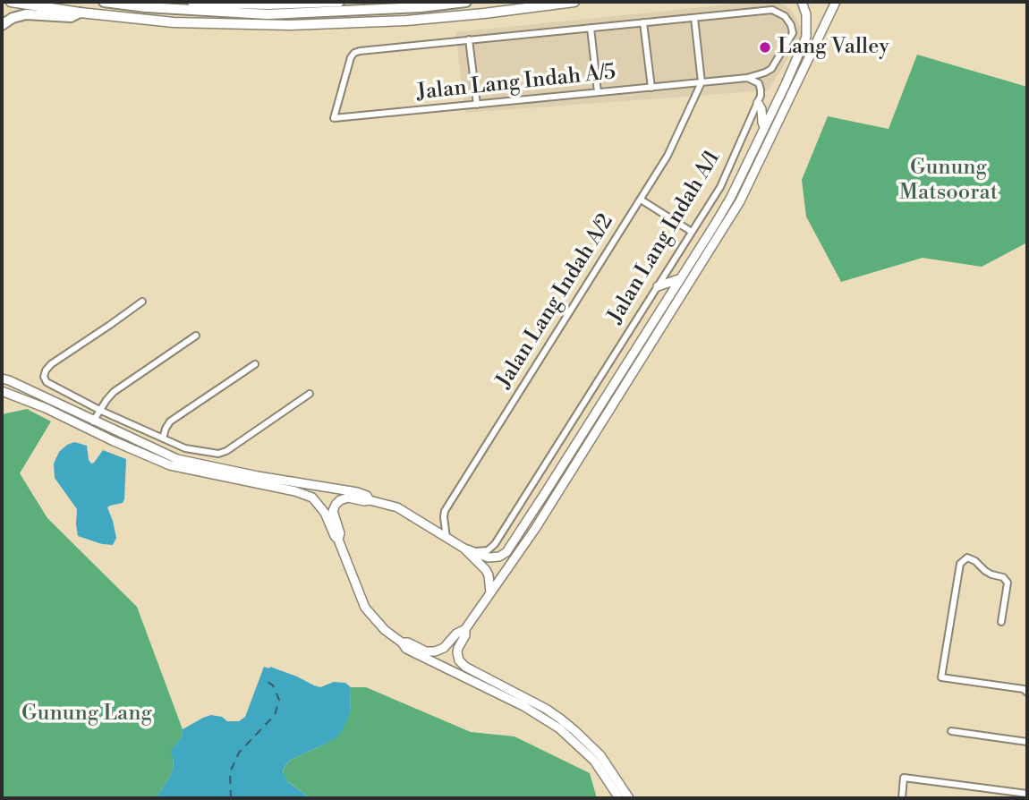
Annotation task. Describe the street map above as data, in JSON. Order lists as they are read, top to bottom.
{
  "streets": {
    "street": ["Jalan Lang Indah A/5", "Jalan Lang Indah A/1", "Jalan Lang Indah A/2"]
  },
  "crossings": [
    ["Jalan Lang Indah A/5", "Jalan Lang Indah A/2"]
  ],
  "parks": ["Gunung Matsoorat", "Gunung Lang"],
  "places": ["Lang Valley"]
}
